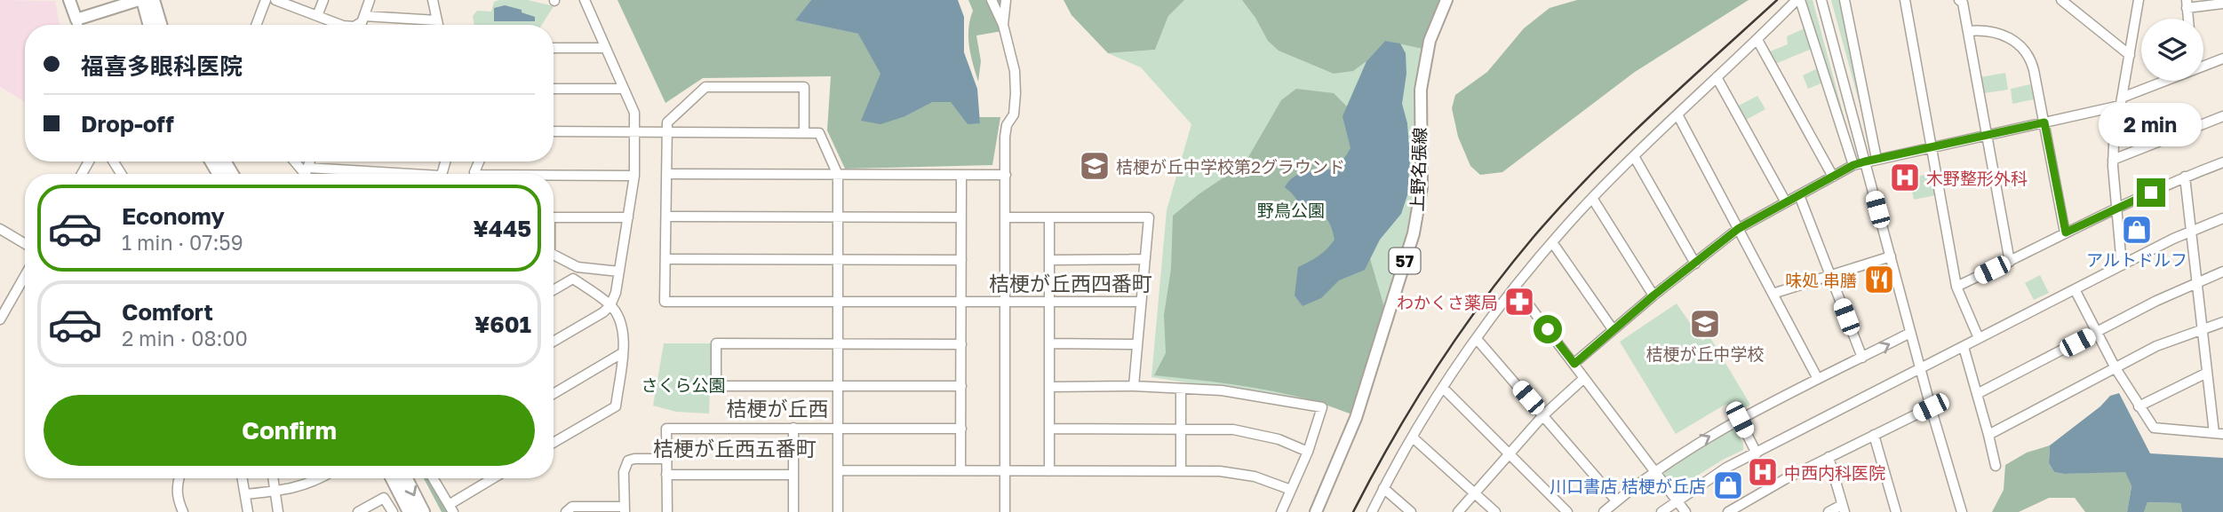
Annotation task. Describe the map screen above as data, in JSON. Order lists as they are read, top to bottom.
{
  "streets": {
    "main road": ["上野名張線", "57"]
  },
  "districts": ["桔梗が丘西四番町", "桔梗が丘西", "桔梗が丘西五番町"],
  "parks": ["野鳥公園", "さくら公園"],
  "places": {
    "school or university": ["桔梗が丘中学校第2グラウンド", "桔梗が丘中学校"],
    "hospital": ["木野整形外科", "中西内科医院"],
    "shop": ["アルトドルフ", "川口書店 桔梗が丘店"],
    "restaurant": ["味処 串膳"],
    "pharmacy": ["わかくさ薬局"]
  },
  "page": {
    "banner": ["福喜多眼科医院", "Drop-off"],
    "bubble": "2 min",
    "list": [
      {
        "name": "Economy",
        "note": "1 min · 07:59",
        "value": "¥445"
      },
      {
        "name": "Comfort",
        "note": "2 min · 08:00",
        "value": "¥601"
      }
    ],
    "buttons": "Confirm"
  }
}
